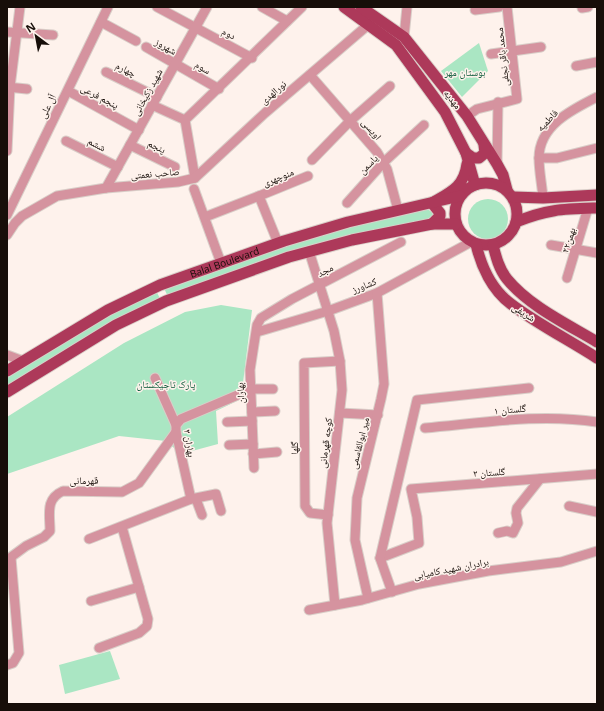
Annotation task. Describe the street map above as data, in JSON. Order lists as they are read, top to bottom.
{
  "streets": {
    "main road": ["مهدیه", "Balal Boulevard", "شریفی"],
    "street": [
      "دوم",
      "شهروز",
      "محمد باقر نجفی",
      "سوم",
      "چهارم",
      "شهید زکیخانی",
      "نورالهدی",
      "پنجم فرعی",
      "آل علی",
      "فاطمیه",
      "اویسی",
      "ششم",
      "پنجم",
      "یاسمن",
      "صاحب نعمتی",
      "منوچهری",
      "۲۲بهمن",
      "مجد",
      "کشاورز",
      "بهاران",
      "گلستان ۱",
      "بهاران ۲",
      "کوچه قهرمانی",
      "میر ابوالقاسمی",
      "گلها",
      "گلستان ۲",
      "قهرمانی",
      "برادران شهید کامیابی"
    ]
  },
  "crossings": [
    ["دوم", "شهید زکیخانی"],
    ["شهروز", "سوم"],
    ["شهروز", "شهید زکیخانی"],
    ["محمد باقر نجفی", "مهدیه"],
    ["سوم", "شهید زکیخانی"],
    ["چهارم", "شهید زکیخانی"],
    ["چهارم", "صاحب نعمتی"],
    ["شهید زکیخانی", "پنجم فرعی"],
    ["شهید زکیخانی", "ششم"],
    ["شهید زکیخانی", "پنجم"],
    ["شهید زکیخانی", "صاحب نعمتی"],
    ["نورالهدی", "مهدیه"],
    ["نورالهدی", "اویسی"],
    ["نورالهدی", "صاحب نعمتی"],
    ["مهدیه", "Balal Boulevard"],
    ["مهدیه", "کشاورز"],
    ["مهدیه", "شریفی"],
    ["اویسی", "یاسمن"],
    ["اویسی", "Balal Boulevard"],
    ["منوچهری", "Balal Boulevard"],
    ["Balal Boulevard", "کشاورز"],
    ["Balal Boulevard", "شریفی"],
    ["مجد", "بهاران"],
    ["مجد", "کوچه قهرمانی"],
    ["کشاورز", "شریفی"],
    ["کشاورز", "بهاران"],
    ["کشاورز", "کوچه قهرمانی"],
    ["کشاورز", "میر ابوالقاسمی"],
    ["بهاران", "بهاران ۲"],
    ["بهاران ۲", "قهرمانی"],
    ["کوچه قهرمانی", "گلها"],
    ["کوچه قهرمانی", "برادران شهید کامیابی"],
    ["میر ابوالقاسمی", "برادران شهید کامیابی"]
  ],
  "parks": ["بوستان مهر", "پارک تاجیکستان"],
  "north": "top left"
}
